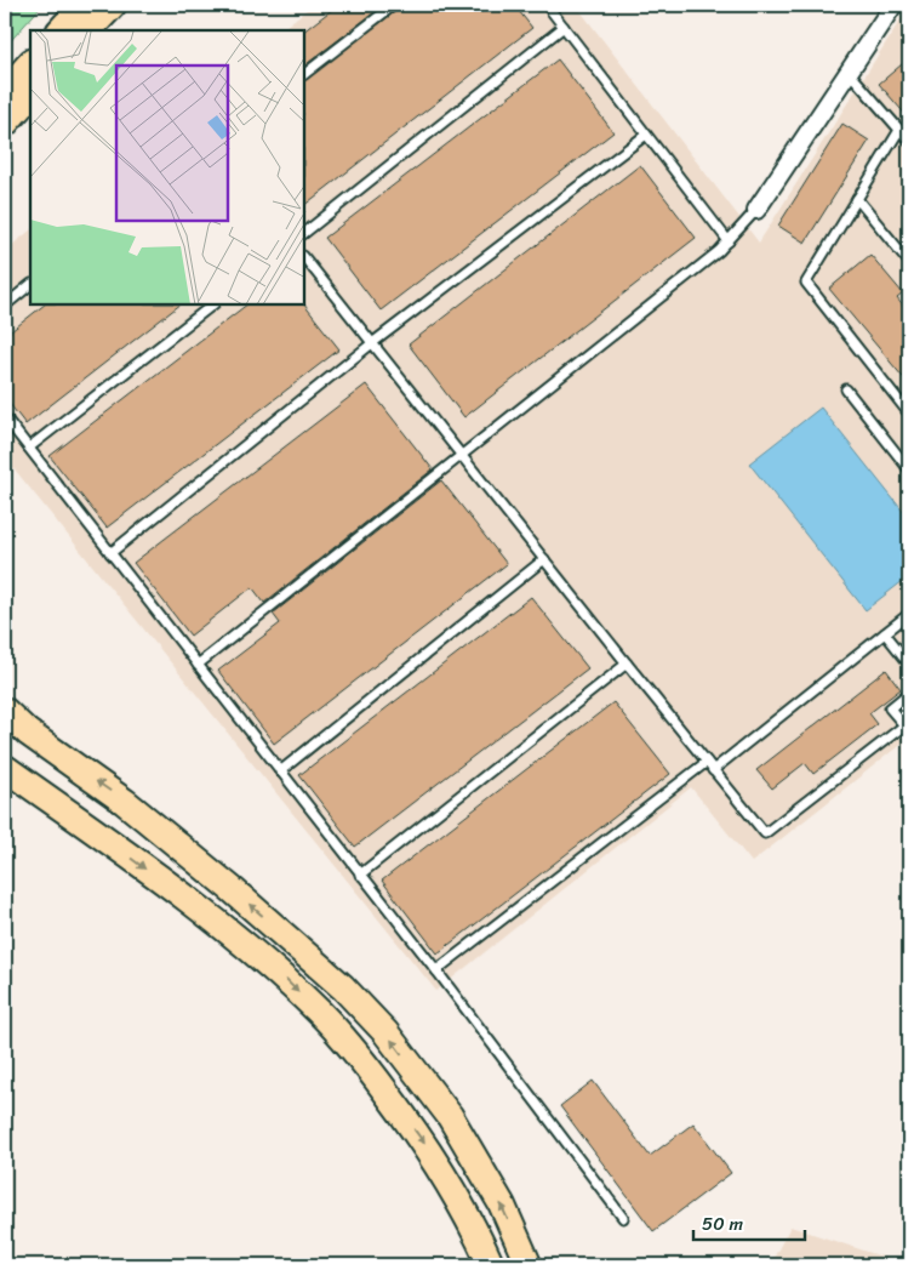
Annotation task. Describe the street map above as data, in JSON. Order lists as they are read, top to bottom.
{
  "scale_bar": "50 m"
}
